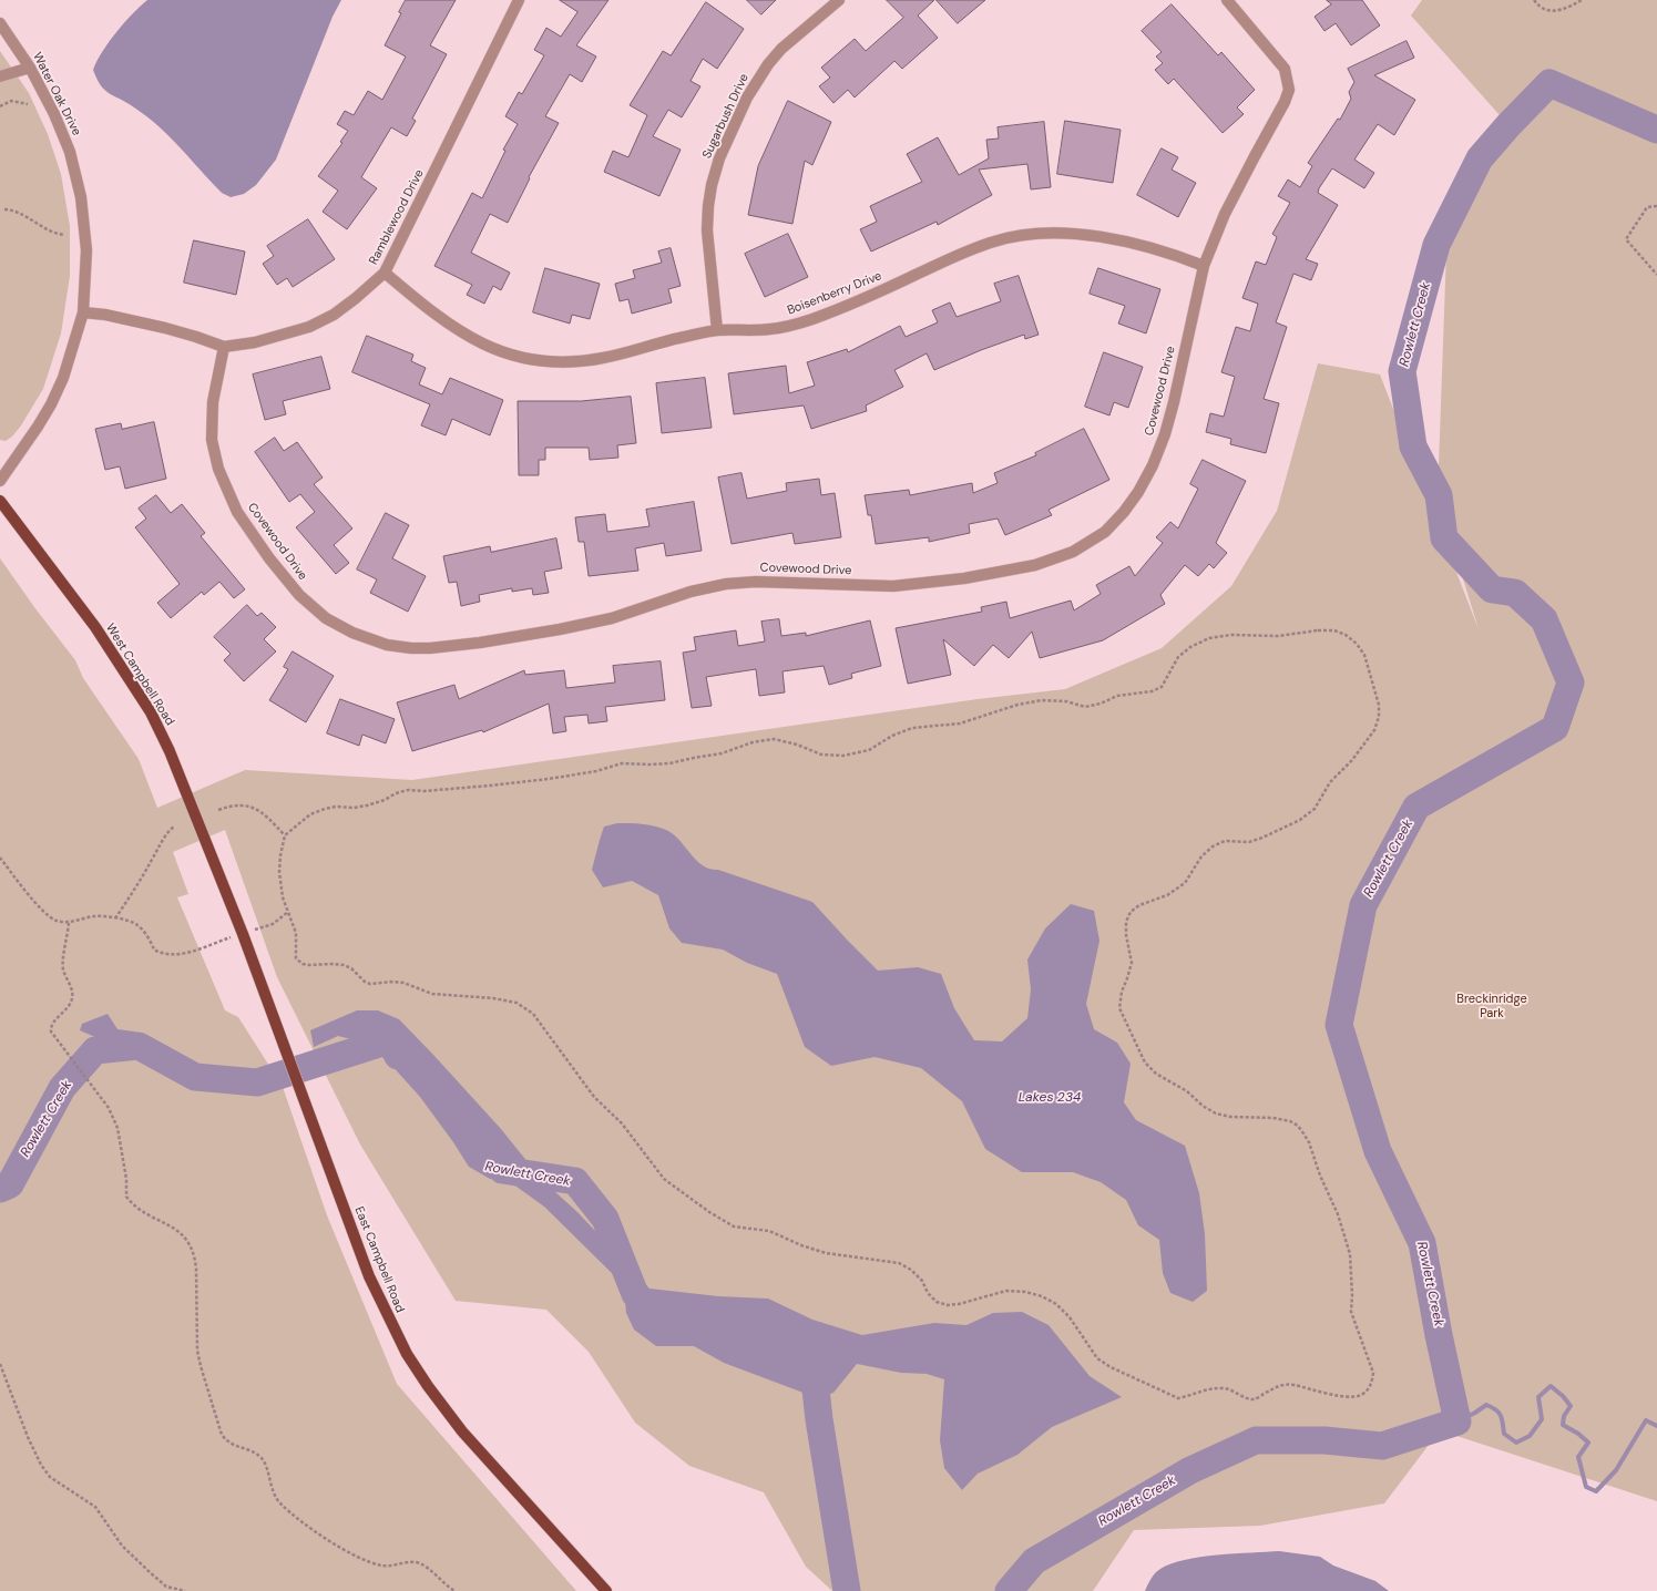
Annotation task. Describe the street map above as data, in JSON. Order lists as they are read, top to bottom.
{
  "streets": {
    "main road": ["West Campbell Road", "East Campbell Road"],
    "street": [
      "Water Oak Drive",
      "Sugarbush Drive",
      "Ramblewood Drive",
      "Boisenberry Drive",
      "Covewood Drive"
    ]
  },
  "crossings": [
    ["Water Oak Drive", "Ramblewood Drive"],
    ["Sugarbush Drive", "Boisenberry Drive"],
    ["Ramblewood Drive", "Boisenberry Drive"],
    ["Ramblewood Drive", "Covewood Drive"],
    ["Boisenberry Drive", "Covewood Drive"],
    ["West Campbell Road", "East Campbell Road"]
  ],
  "water": ["Rowlett Creek", "Lakes 234"],
  "parks": ["Breckinridge Park"]
}
